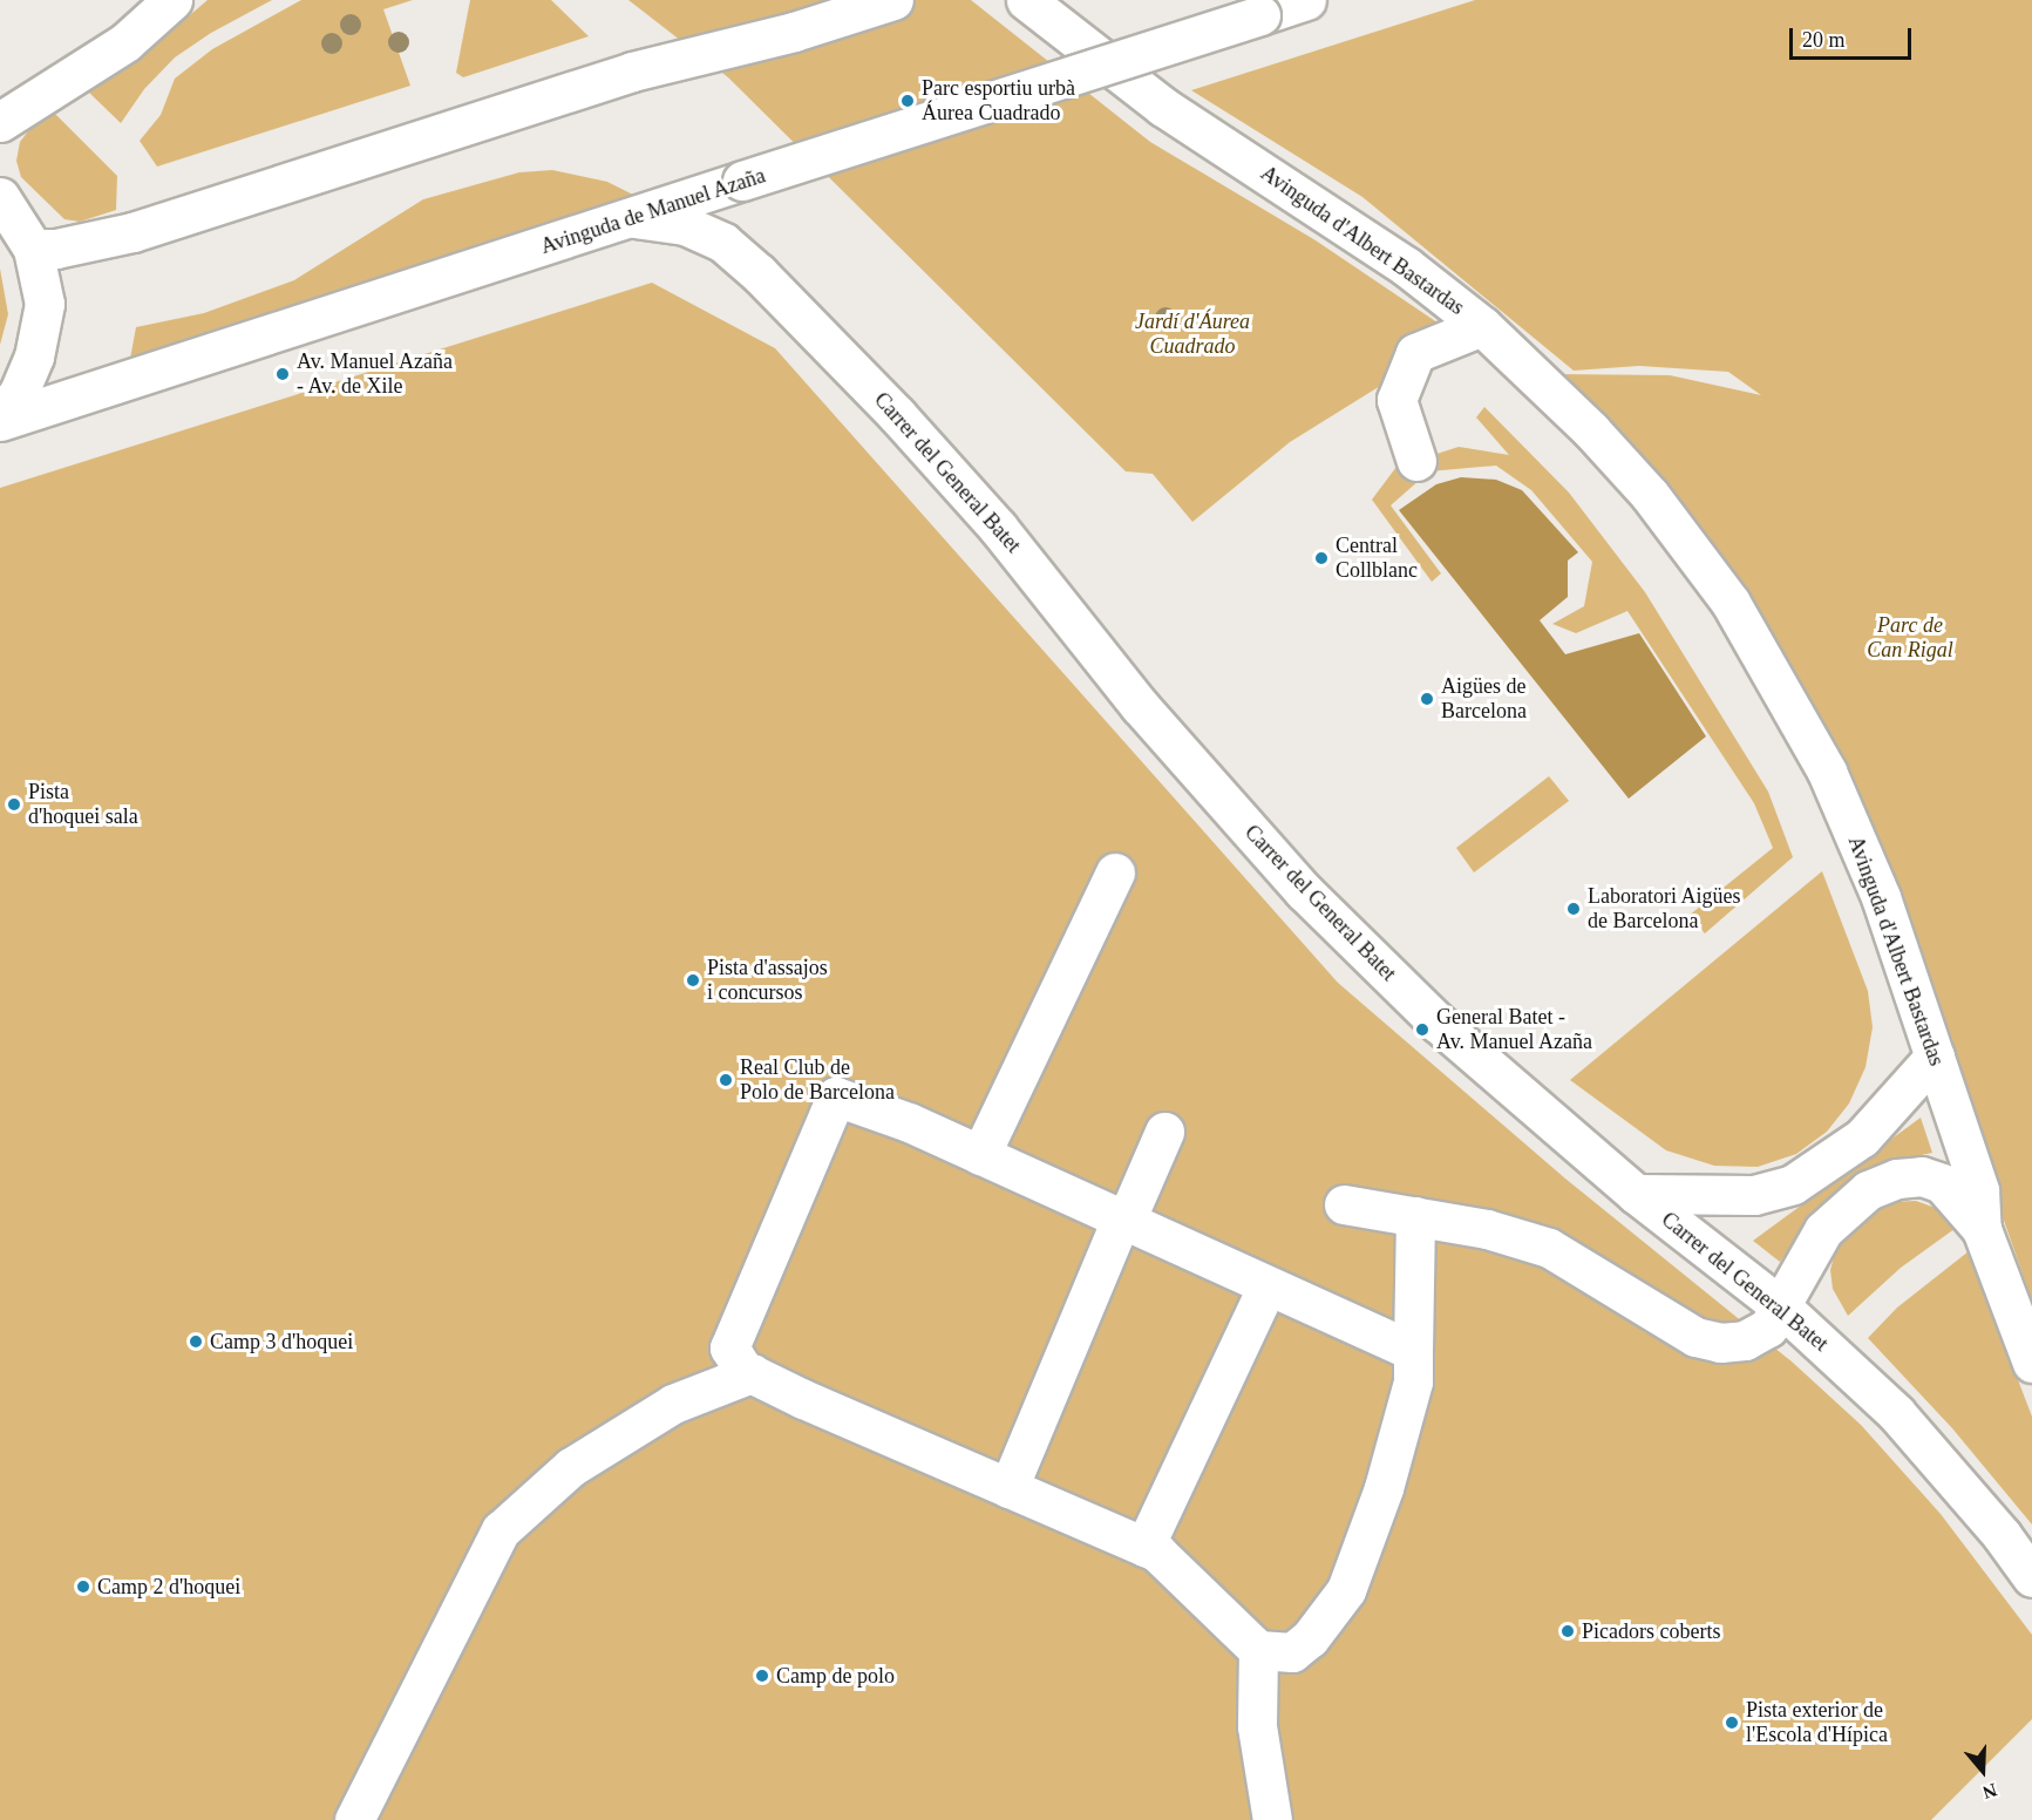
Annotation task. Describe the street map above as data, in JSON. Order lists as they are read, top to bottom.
{
  "streets": {
    "street": ["Avinguda de Manuel Azaña", "Avinguda d'Albert Bastardas", "Carrer del General Batet"]
  },
  "crossings": [
    ["Avinguda de Manuel Azaña", "Carrer del General Batet"]
  ],
  "parks": ["Jardí d'Áurea Cuadrado", "Parc de Can Rigal"],
  "places": [
    "Parc esportiu urbà Áurea Cuadrado",
    "Av. Manuel Azaña - Av. de Xile",
    "Central Collblanc",
    "Aigües de Barcelona",
    "Pista d'hoquei sala",
    "Laboratori Aigües de Barcelona",
    "Pista d'assajos i concursos",
    "General Batet - Av. Manuel Azaña",
    "Real Club de Polo de Barcelona",
    "Camp 3 d'hoquei",
    "Camp 2 d'hoquei",
    "Picadors coberts",
    "Camp de polo",
    "Pista exterior de l'Escola d'Hípica"
  ],
  "scale_bar": "20 m",
  "north": "bottom"
}
